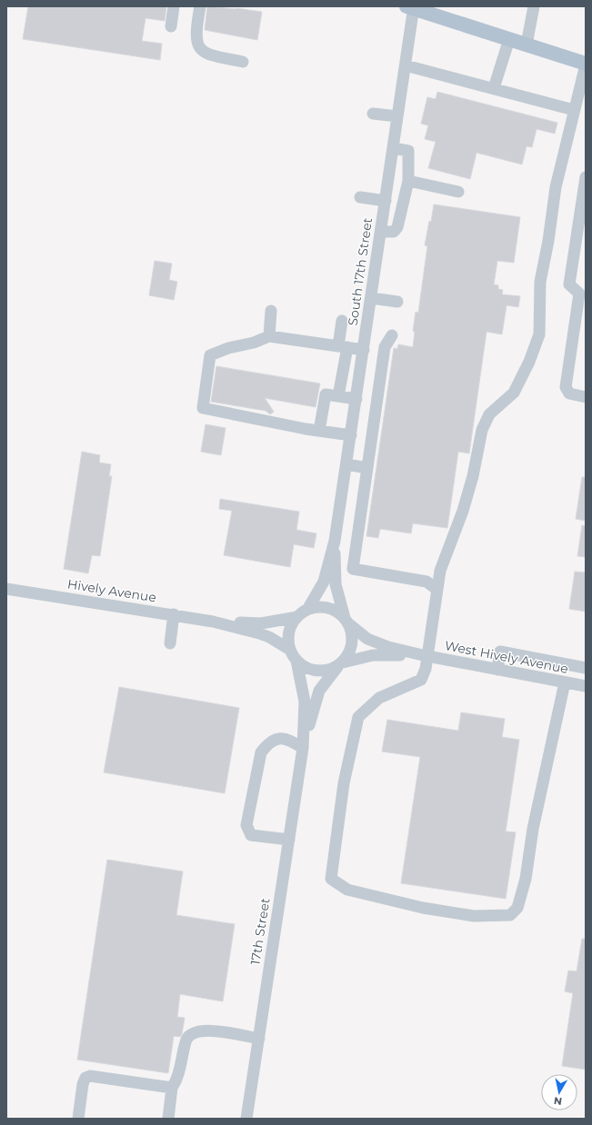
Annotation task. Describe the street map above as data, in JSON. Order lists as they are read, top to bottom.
{
  "streets": {
    "street": [
      "South 17th Street",
      "Hively Avenue",
      "West Hively Avenue",
      "17th Street"
    ]
  },
  "crossings": [
    ["Hively Avenue", "17th Street"]
  ],
  "north": "bottom"
}
